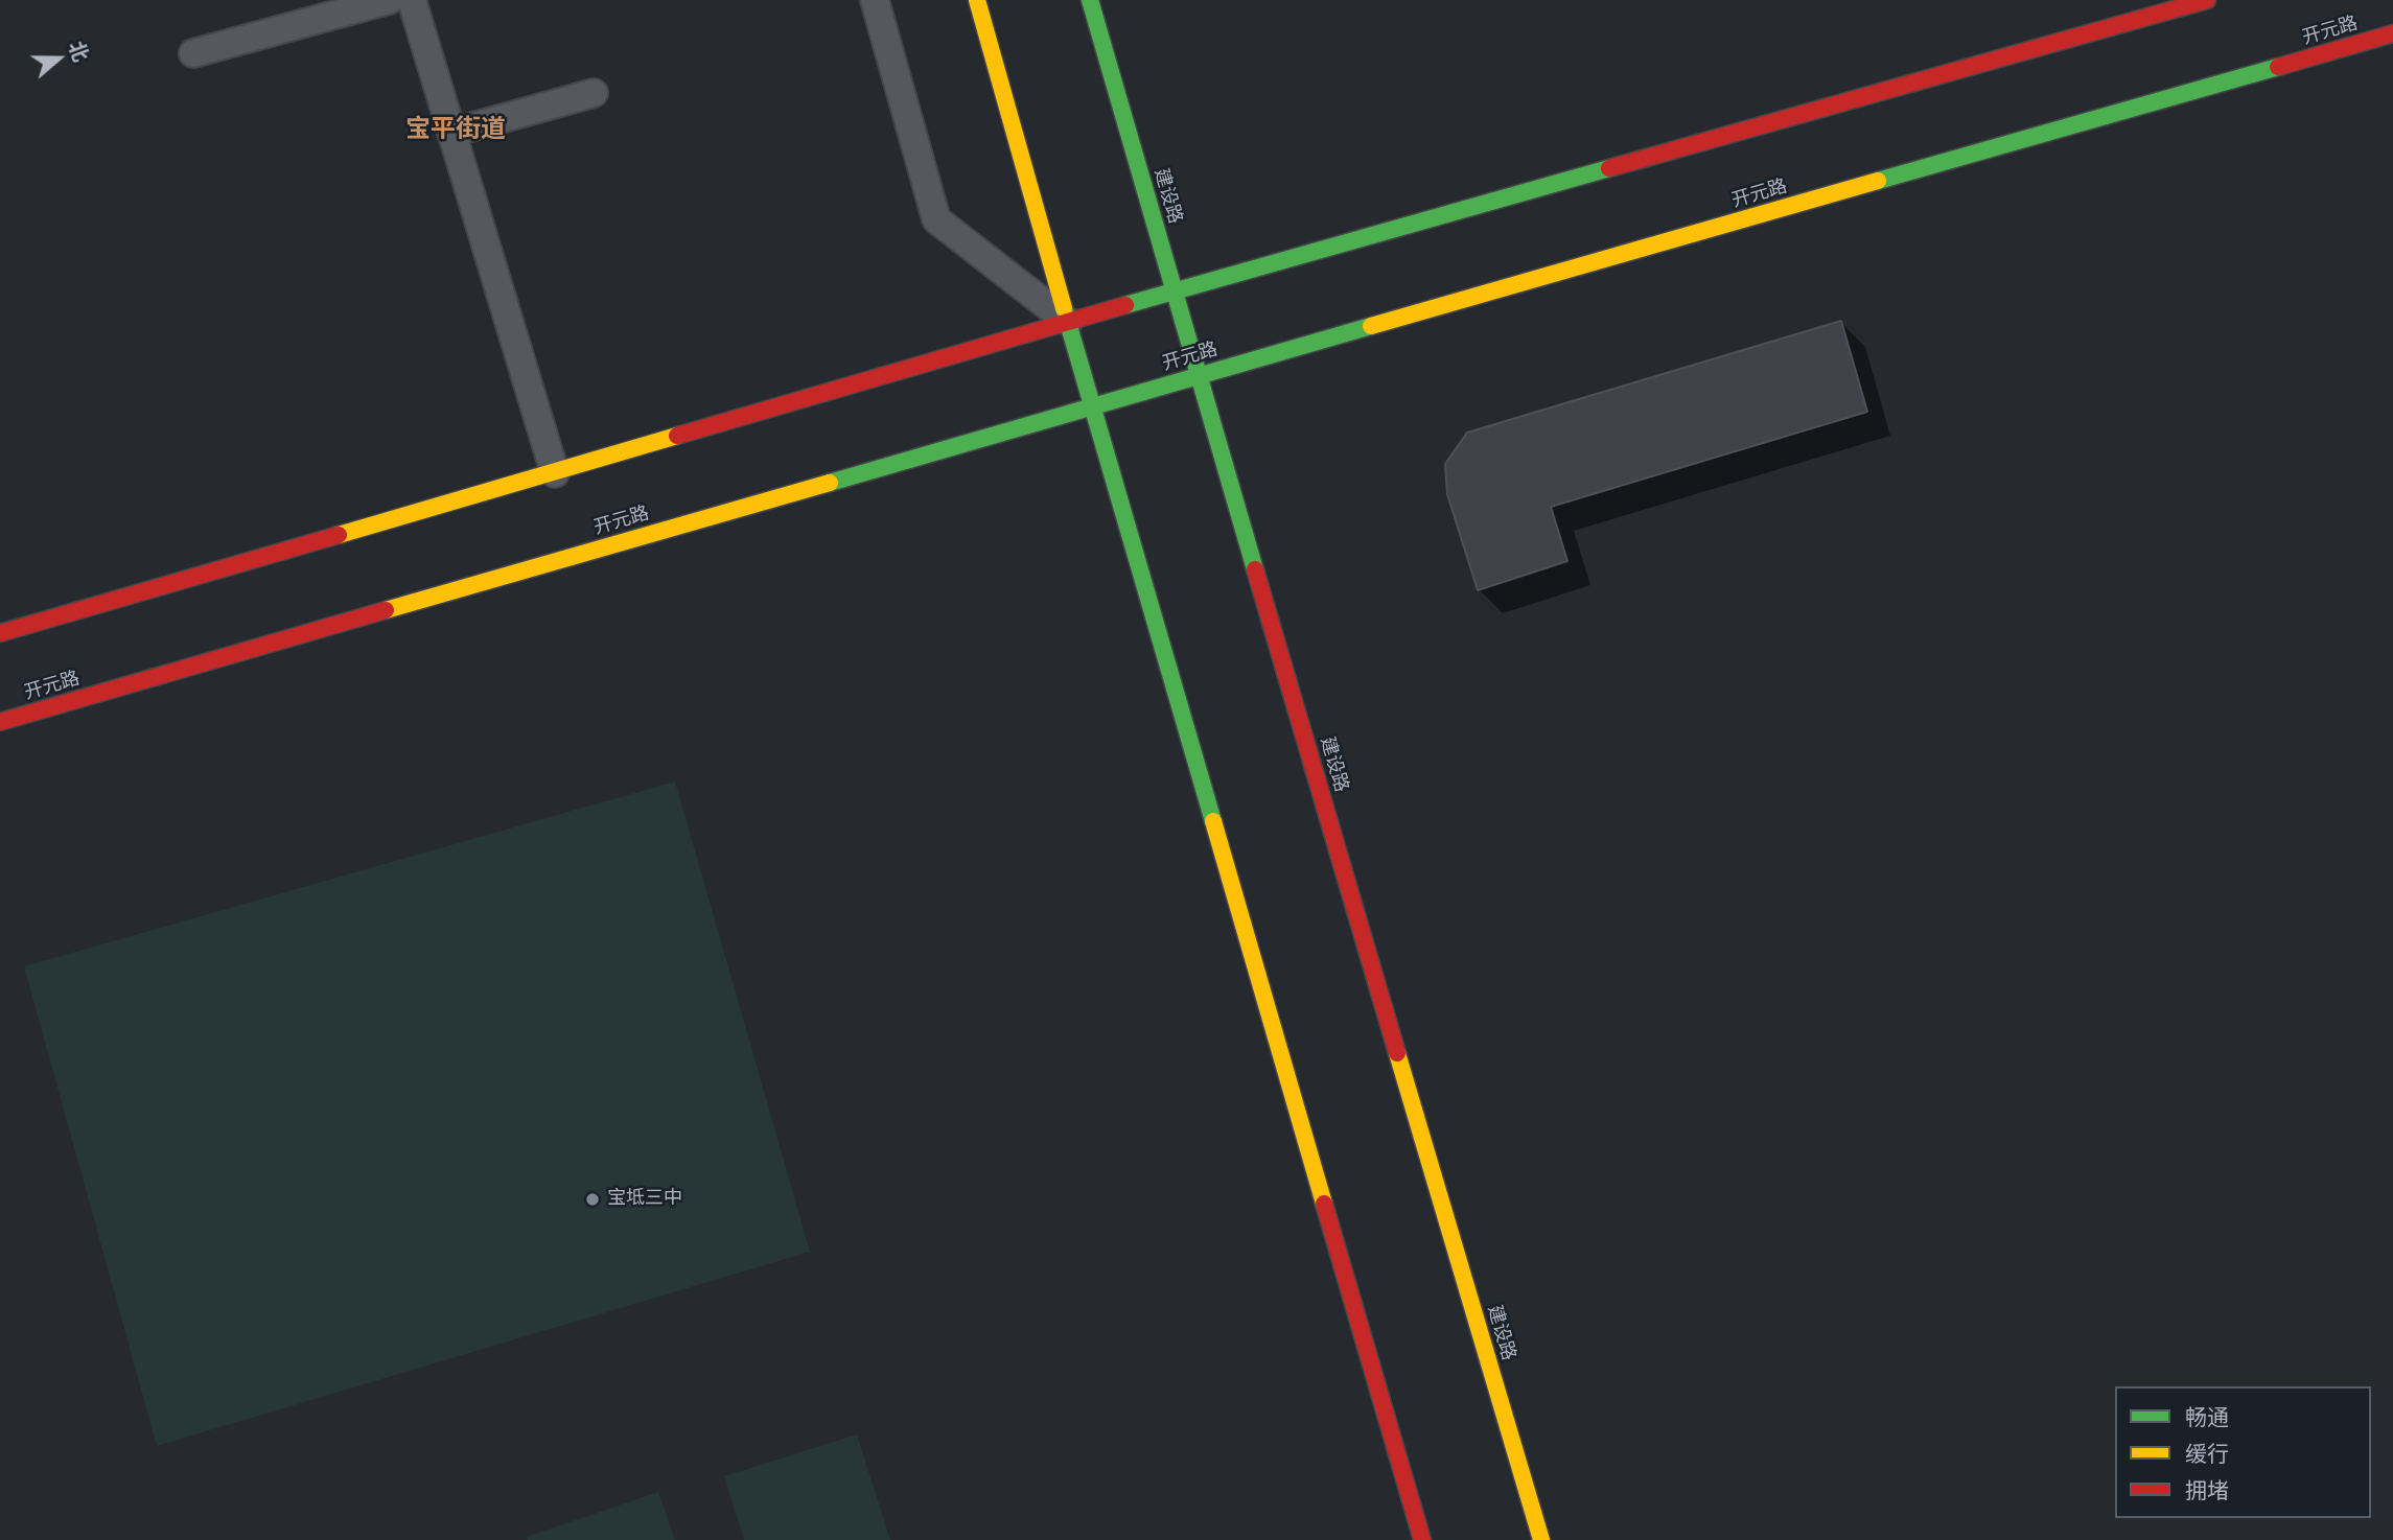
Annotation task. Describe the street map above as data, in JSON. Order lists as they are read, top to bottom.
{
  "streets": {
    "main road": ["开元路", "建设路"]
  },
  "crossings": [
    ["开元路", "建设路"]
  ],
  "districts": ["宝平街道"],
  "places": ["宝坻三中"],
  "legend": ["畅通", "缓行", "拥堵"],
  "north": "right"
}
